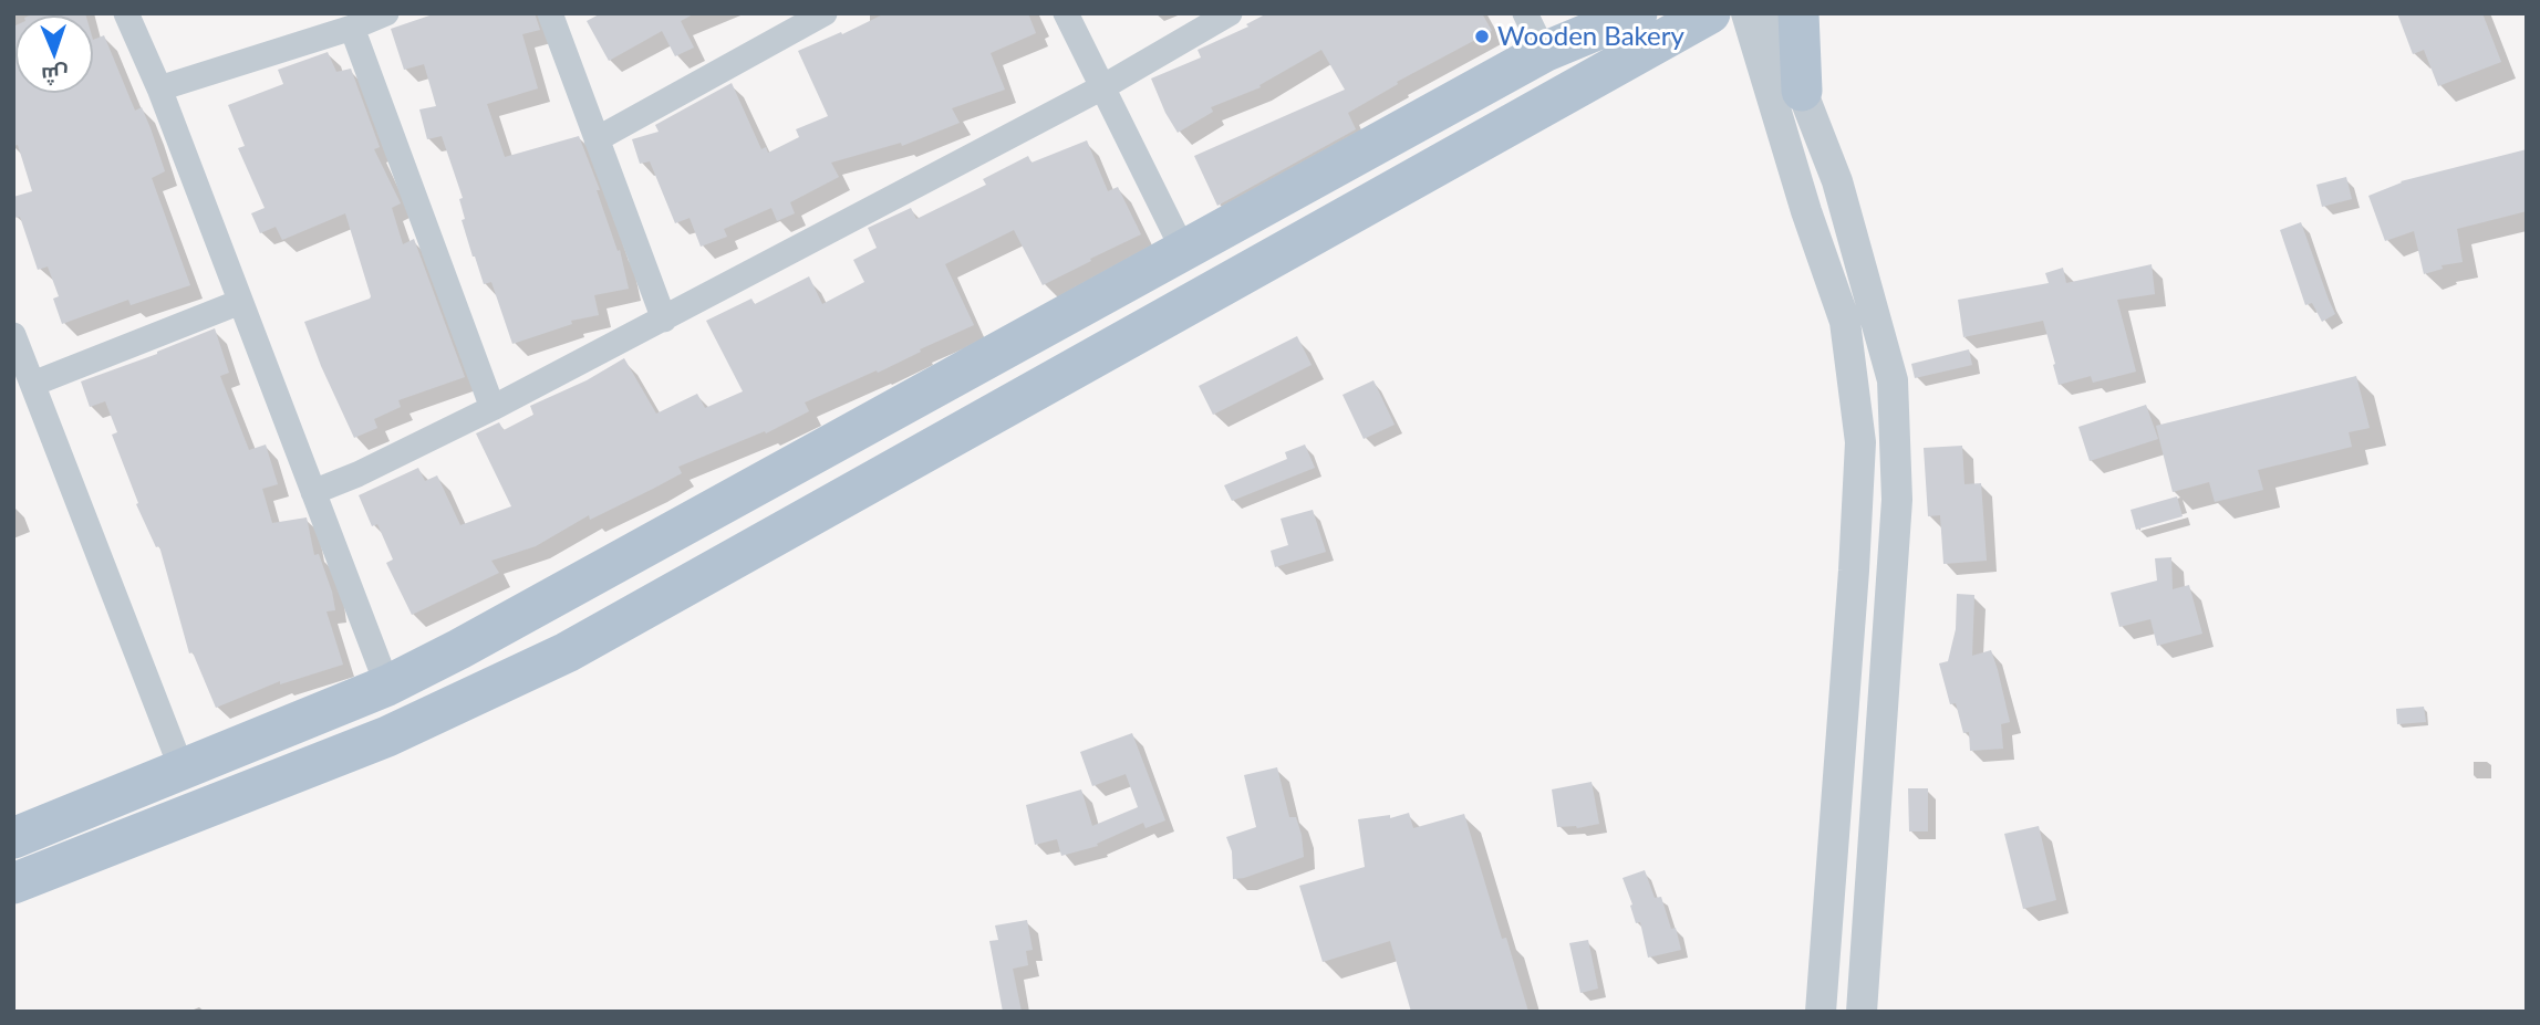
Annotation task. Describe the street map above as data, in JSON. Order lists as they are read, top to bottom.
{
  "places": ["Wooden Bakery"],
  "north": "bottom"
}
